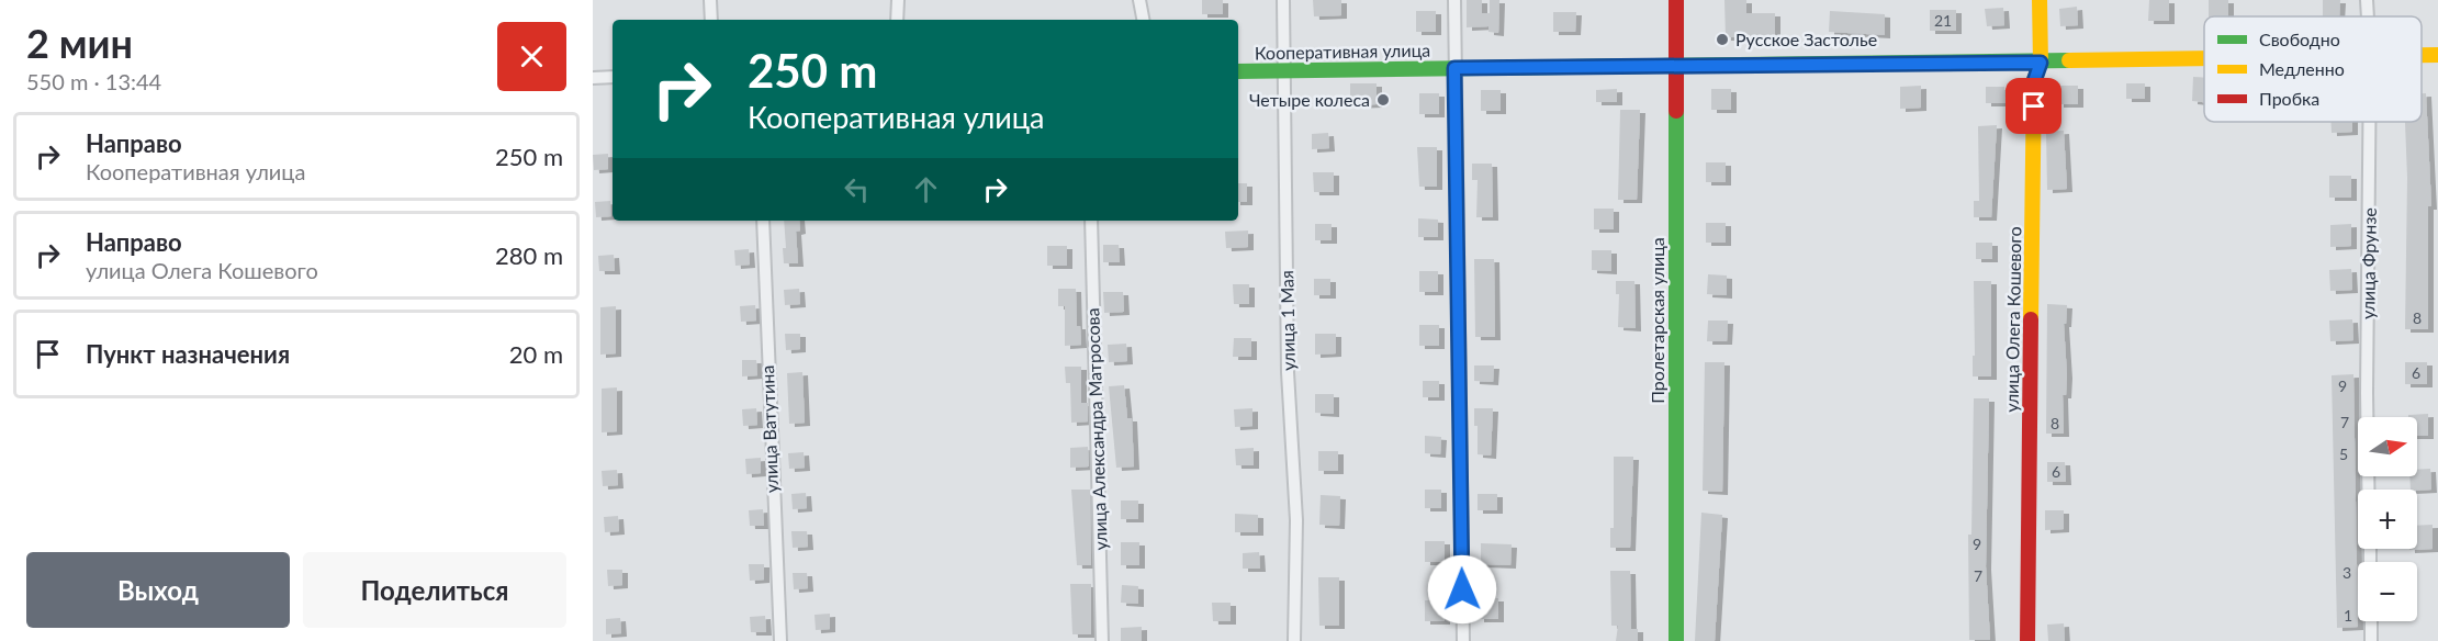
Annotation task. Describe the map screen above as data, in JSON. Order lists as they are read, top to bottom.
{
  "streets": {
    "street": [
      "Кооперативная улица",
      "улица Фрунзе",
      "улица Олега Кошевого",
      "улица 1 Мая",
      "Пролетарская улица",
      "улица Ватутина",
      "улица Александра Матросова"
    ]
  },
  "crossings": [
    ["Кооперативная улица", "улица Олега Кошевого"],
    ["Кооперативная улица", "улица 1 Мая"],
    ["Кооперативная улица", "Пролетарская улица"]
  ],
  "places": ["Русское Застолье", "Четыре колеса"],
  "house_numbers": [
    "21",
    "8",
    "6",
    "9",
    "7",
    "8",
    "5",
    "6",
    "9",
    "3",
    "7",
    "1"
  ],
  "legend": ["Свободно", "Медленно", "Пробка"],
  "north": "right",
  "page": {
    "heading": ["2 мин", "550 m · 13:44"],
    "turn": ["250 m", "Кооперативная улица"],
    "list": [
      {
        "name": "Направо",
        "note": "Кооперативная улица",
        "value": "250 m"
      },
      {
        "name": "Направо",
        "note": "улица Олега Кошевого",
        "value": "280 m"
      },
      {
        "name": "Пункт назначения",
        "value": "20 m"
      }
    ],
    "map_buttons": ["+", "−"],
    "buttons": ["Выход", "Поделиться"]
  }
}
